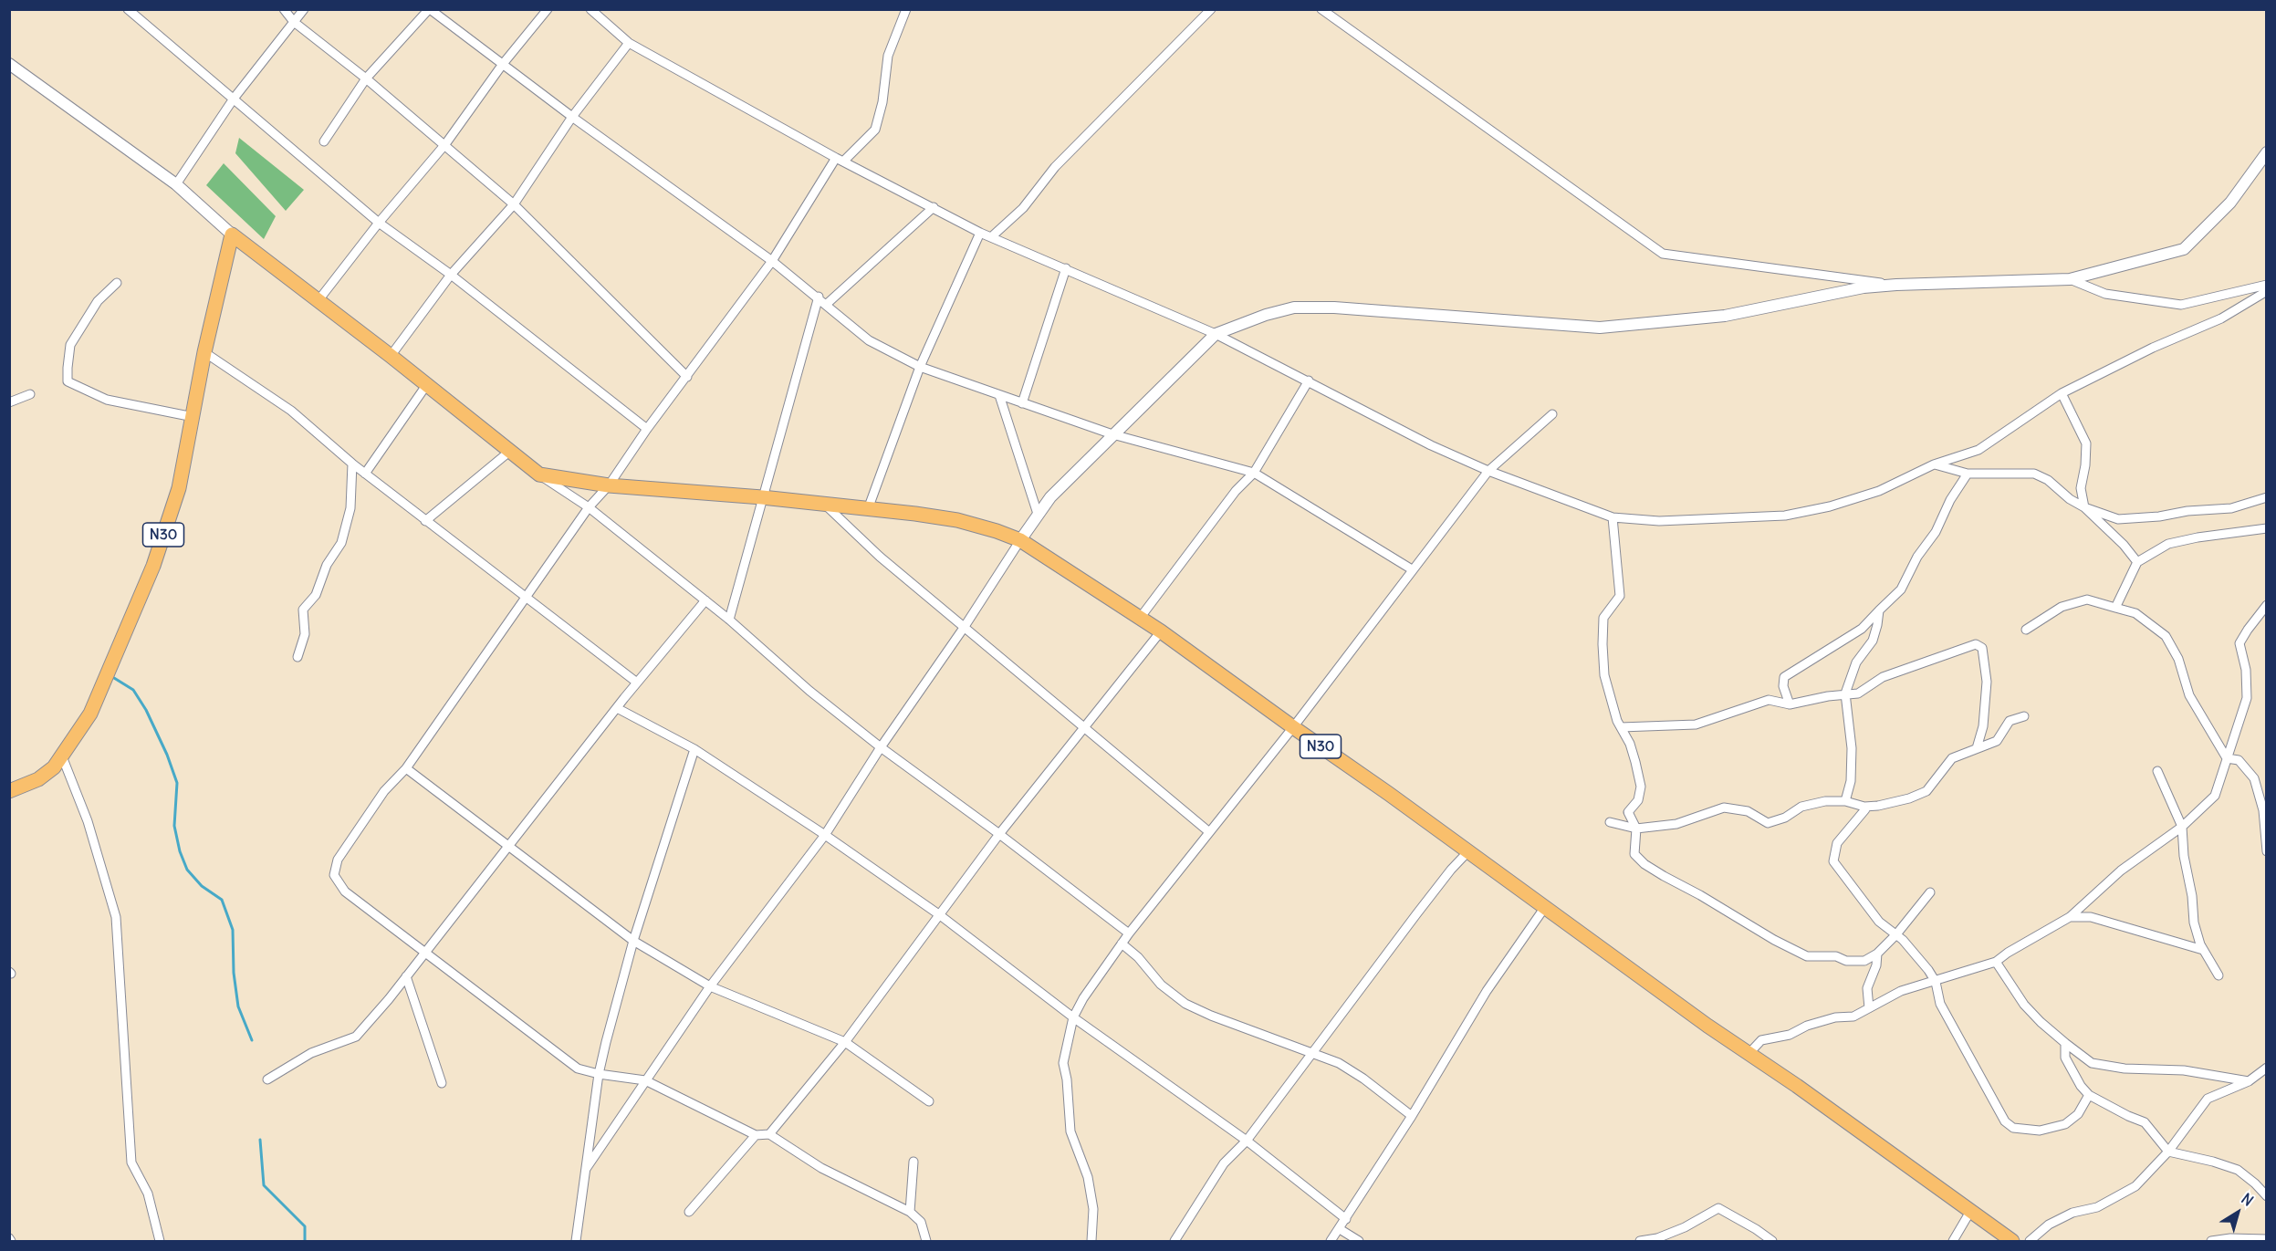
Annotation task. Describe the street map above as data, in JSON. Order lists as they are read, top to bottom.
{
  "streets": {
    "main road": ["N30"]
  },
  "north": "top right"
}
